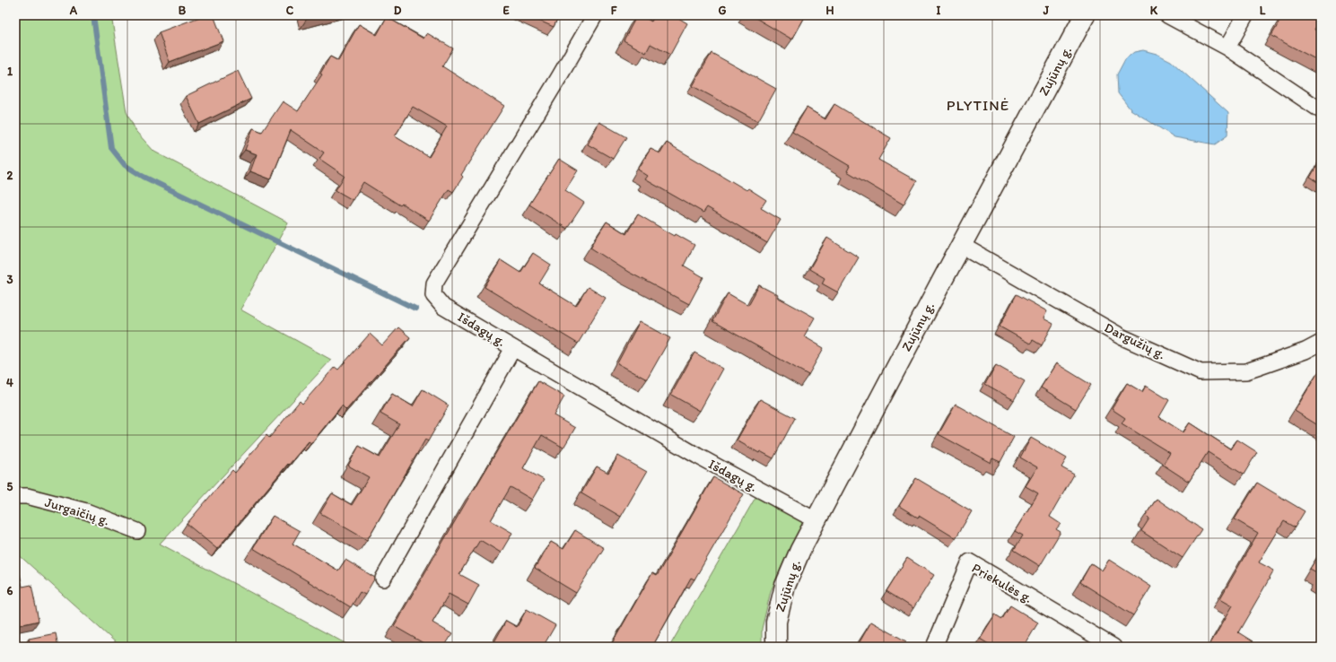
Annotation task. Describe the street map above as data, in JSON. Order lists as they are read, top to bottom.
{
  "streets": {
    "main road": ["Zujūnų g."],
    "street": [
      "Išdagų g.",
      "Dargužių g.",
      "Jurgaičių g.",
      "Priekulės g."
    ]
  },
  "crossings": [
    ["Zujūnų g.", "Išdagų g."],
    ["Zujūnų g.", "Dargužių g."]
  ],
  "districts": ["PLYTINĖ"],
  "grid": {
    "columns": [
      "A",
      "B",
      "C",
      "D",
      "E",
      "F",
      "G",
      "H",
      "I",
      "J",
      "K",
      "L"
    ],
    "rows": [
      "1",
      "2",
      "3",
      "4",
      "5",
      "6"
    ]
  }
}
